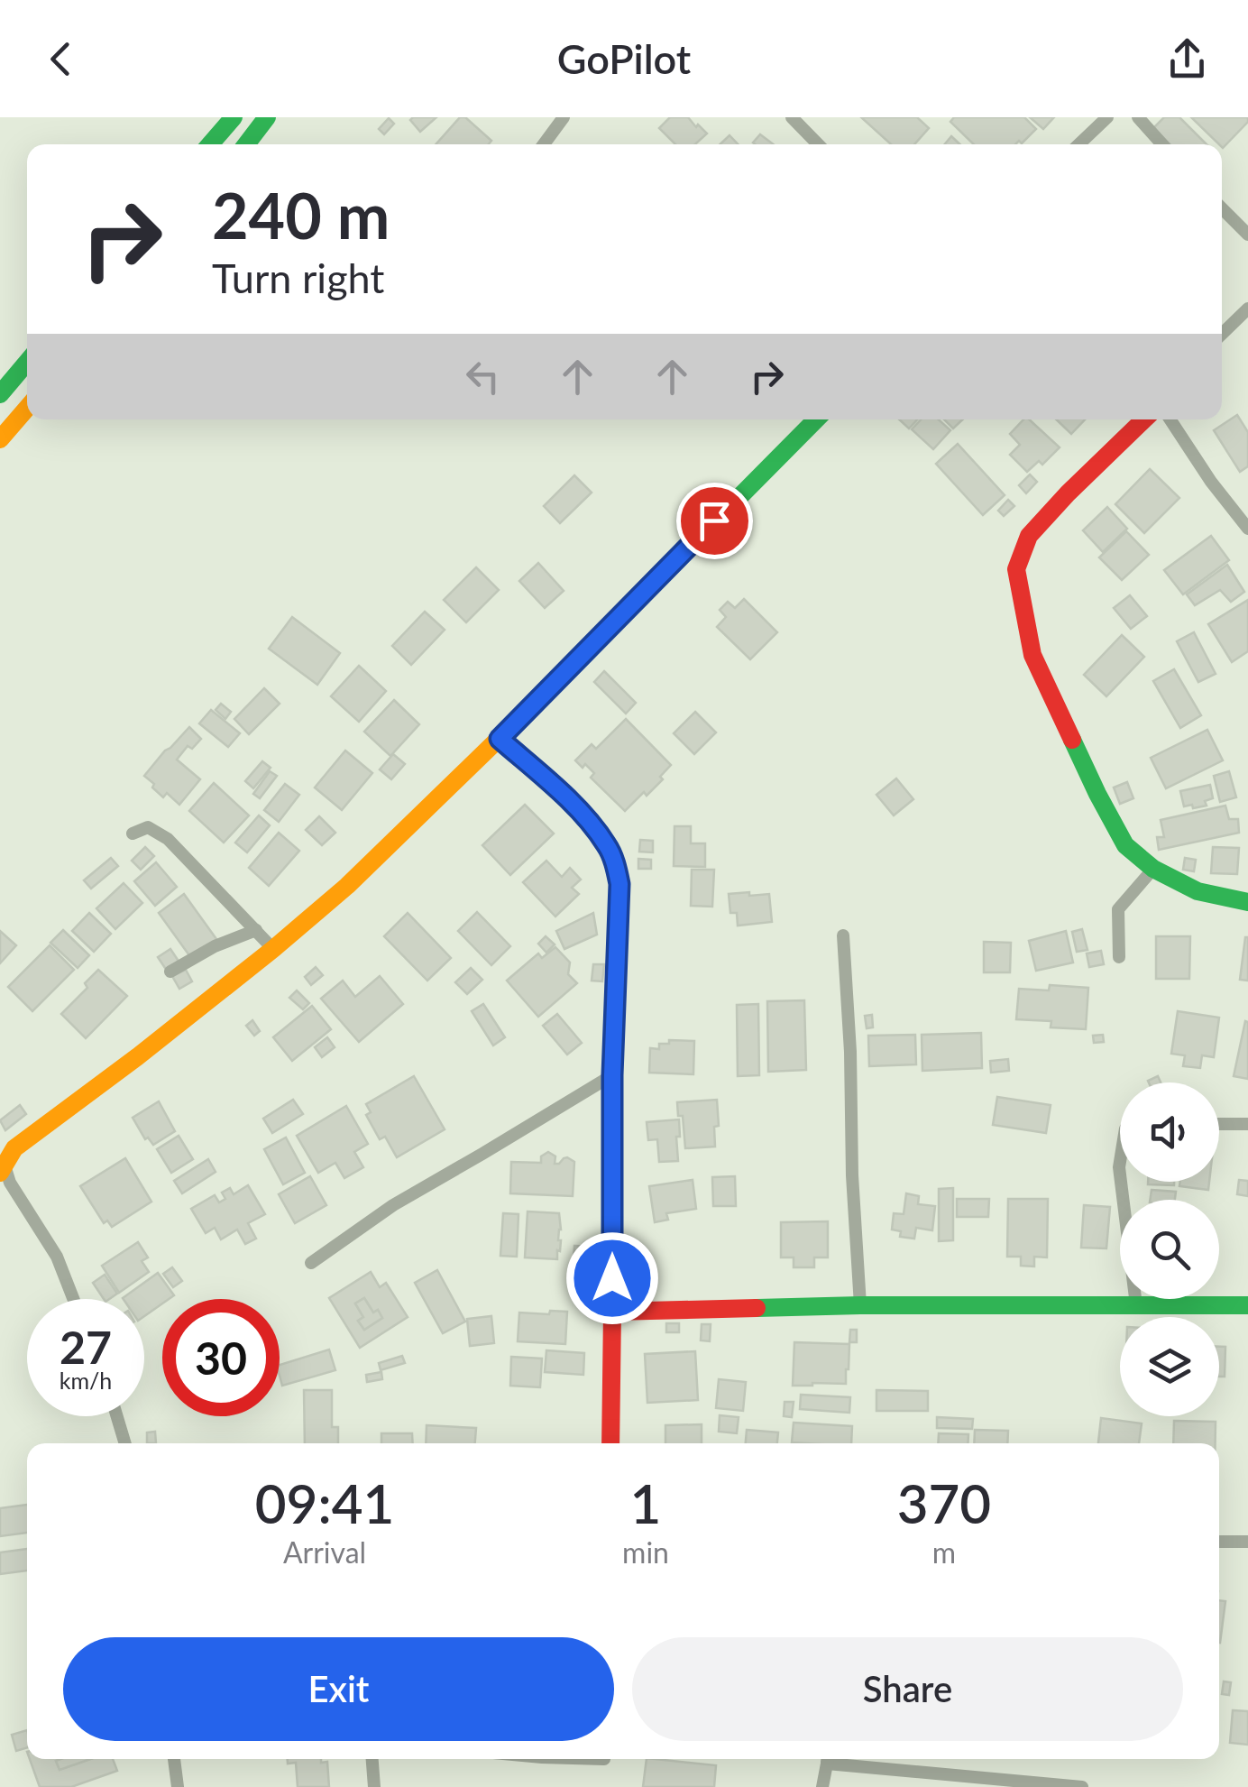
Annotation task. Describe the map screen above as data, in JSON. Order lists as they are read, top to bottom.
{
  "page": {
    "header": "GoPilot",
    "turn": ["240 m", "Turn right"],
    "speed": "27 km/h",
    "limit": "30",
    "eta": [
      "09:41",
      "Arrival",
      "1",
      "min",
      "370",
      "m"
    ],
    "buttons": ["Exit", "Share"]
  }
}
